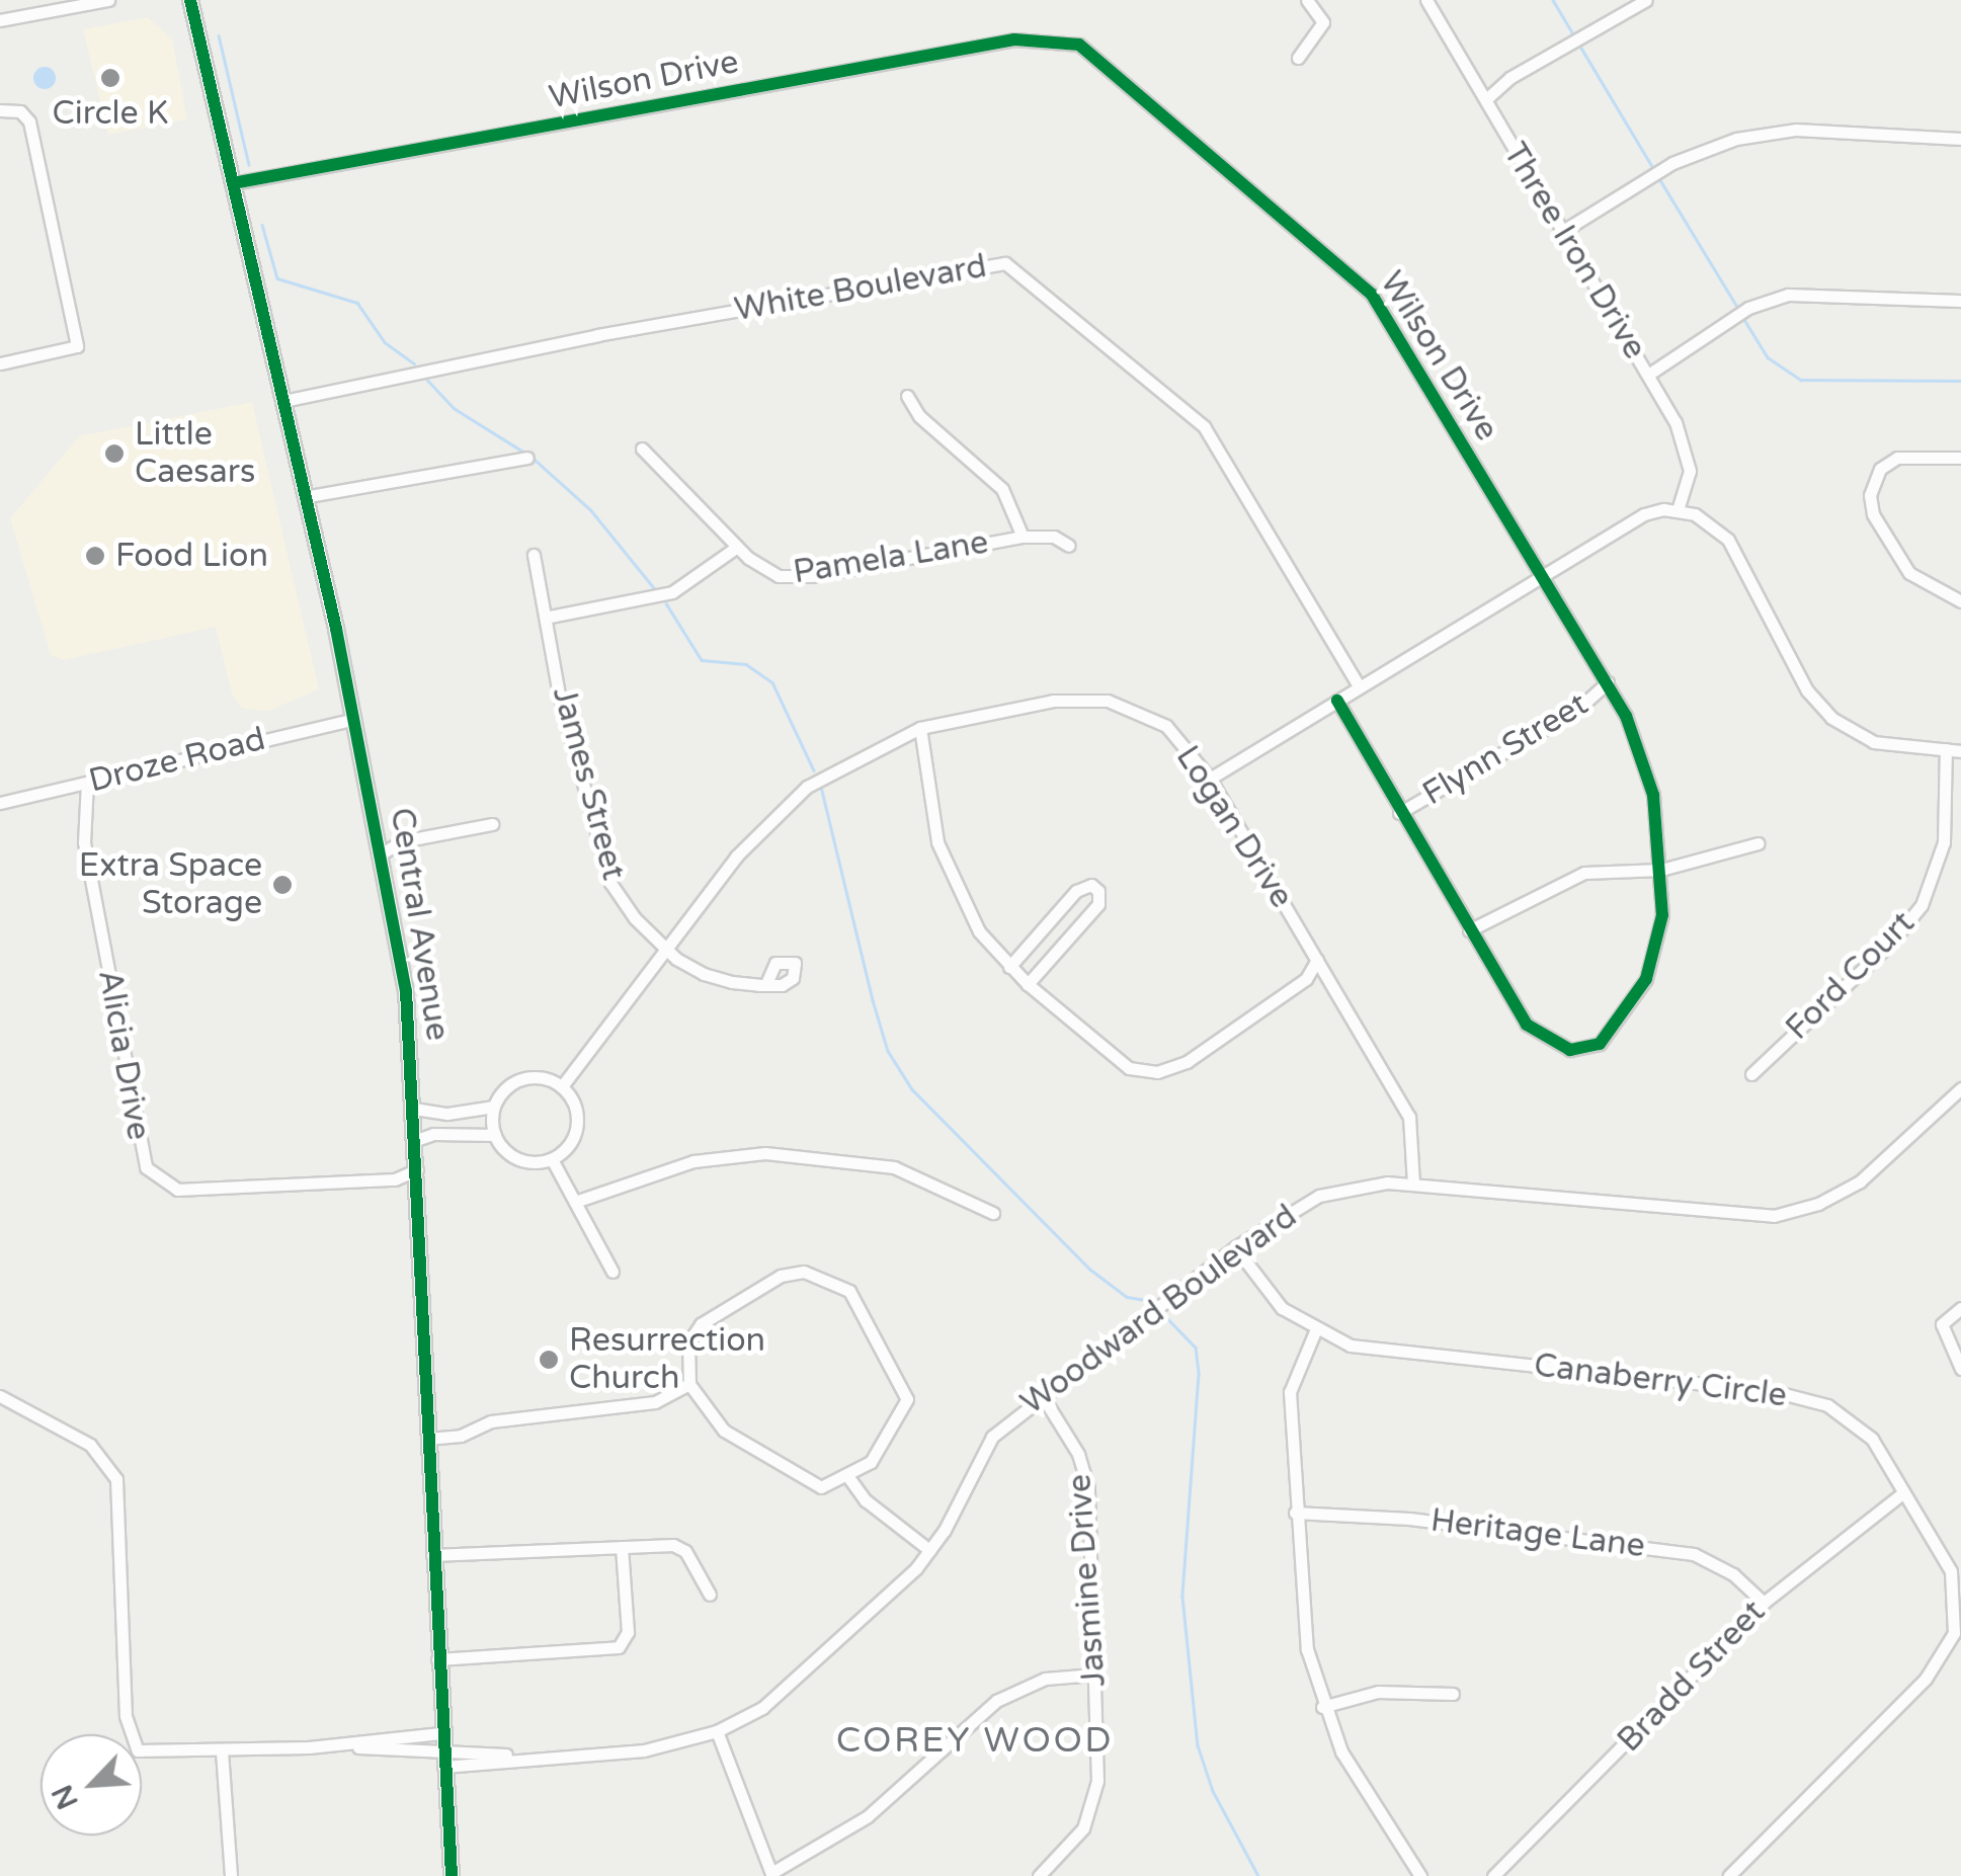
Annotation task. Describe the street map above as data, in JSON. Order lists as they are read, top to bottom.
{
  "streets": {
    "street": [
      "Wilson Drive",
      "Three Iron Drive",
      "White Boulevard",
      "Pamela Lane",
      "Flynn Street",
      "Droze Road",
      "James Street",
      "Logan Drive",
      "Central Avenue",
      "Ford Court",
      "Alicia Drive",
      "Woodward Boulevard",
      "Canaberry Circle",
      "Heritage Lane",
      "Jasmine Drive",
      "Bradd Street"
    ]
  },
  "crossings": [
    ["Wilson Drive", "Flynn Street"],
    ["Wilson Drive", "Central Avenue"],
    ["White Boulevard", "Central Avenue"],
    ["Droze Road", "Central Avenue"],
    ["Droze Road", "Alicia Drive"],
    ["James Street", "Logan Drive"],
    ["Logan Drive", "Woodward Boulevard"],
    ["Central Avenue", "Alicia Drive"],
    ["Central Avenue", "Woodward Boulevard"],
    ["Woodward Boulevard", "Canaberry Circle"],
    ["Woodward Boulevard", "Jasmine Drive"],
    ["Canaberry Circle", "Bradd Street"],
    ["Heritage Lane", "Bradd Street"]
  ],
  "districts": ["COREY WOOD"],
  "places": [
    "Circle K",
    "Little Caesars",
    "Food Lion",
    "Extra Space Storage",
    "Resurrection Church"
  ],
  "north": "bottom left"
}
